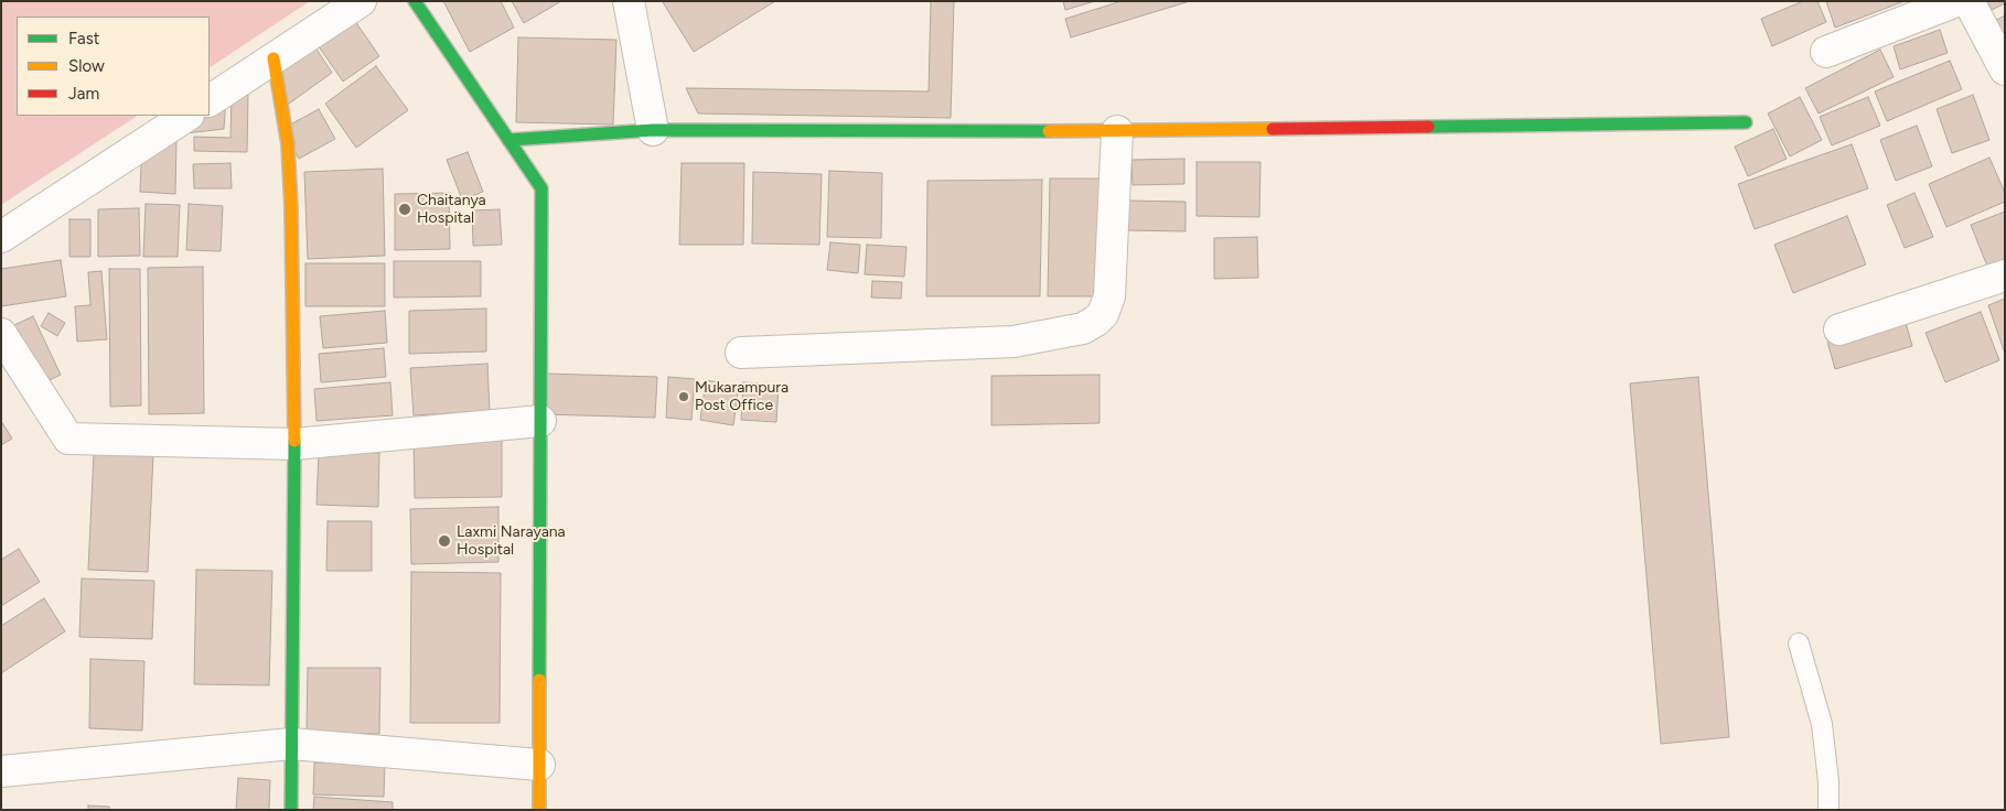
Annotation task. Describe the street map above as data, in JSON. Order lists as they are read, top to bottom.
{
  "places": ["Chaitanya Hospital", "Mukarampura Post Office", "Laxmi Narayana Hospital"],
  "legend": ["Fast", "Slow", "Jam"]
}
